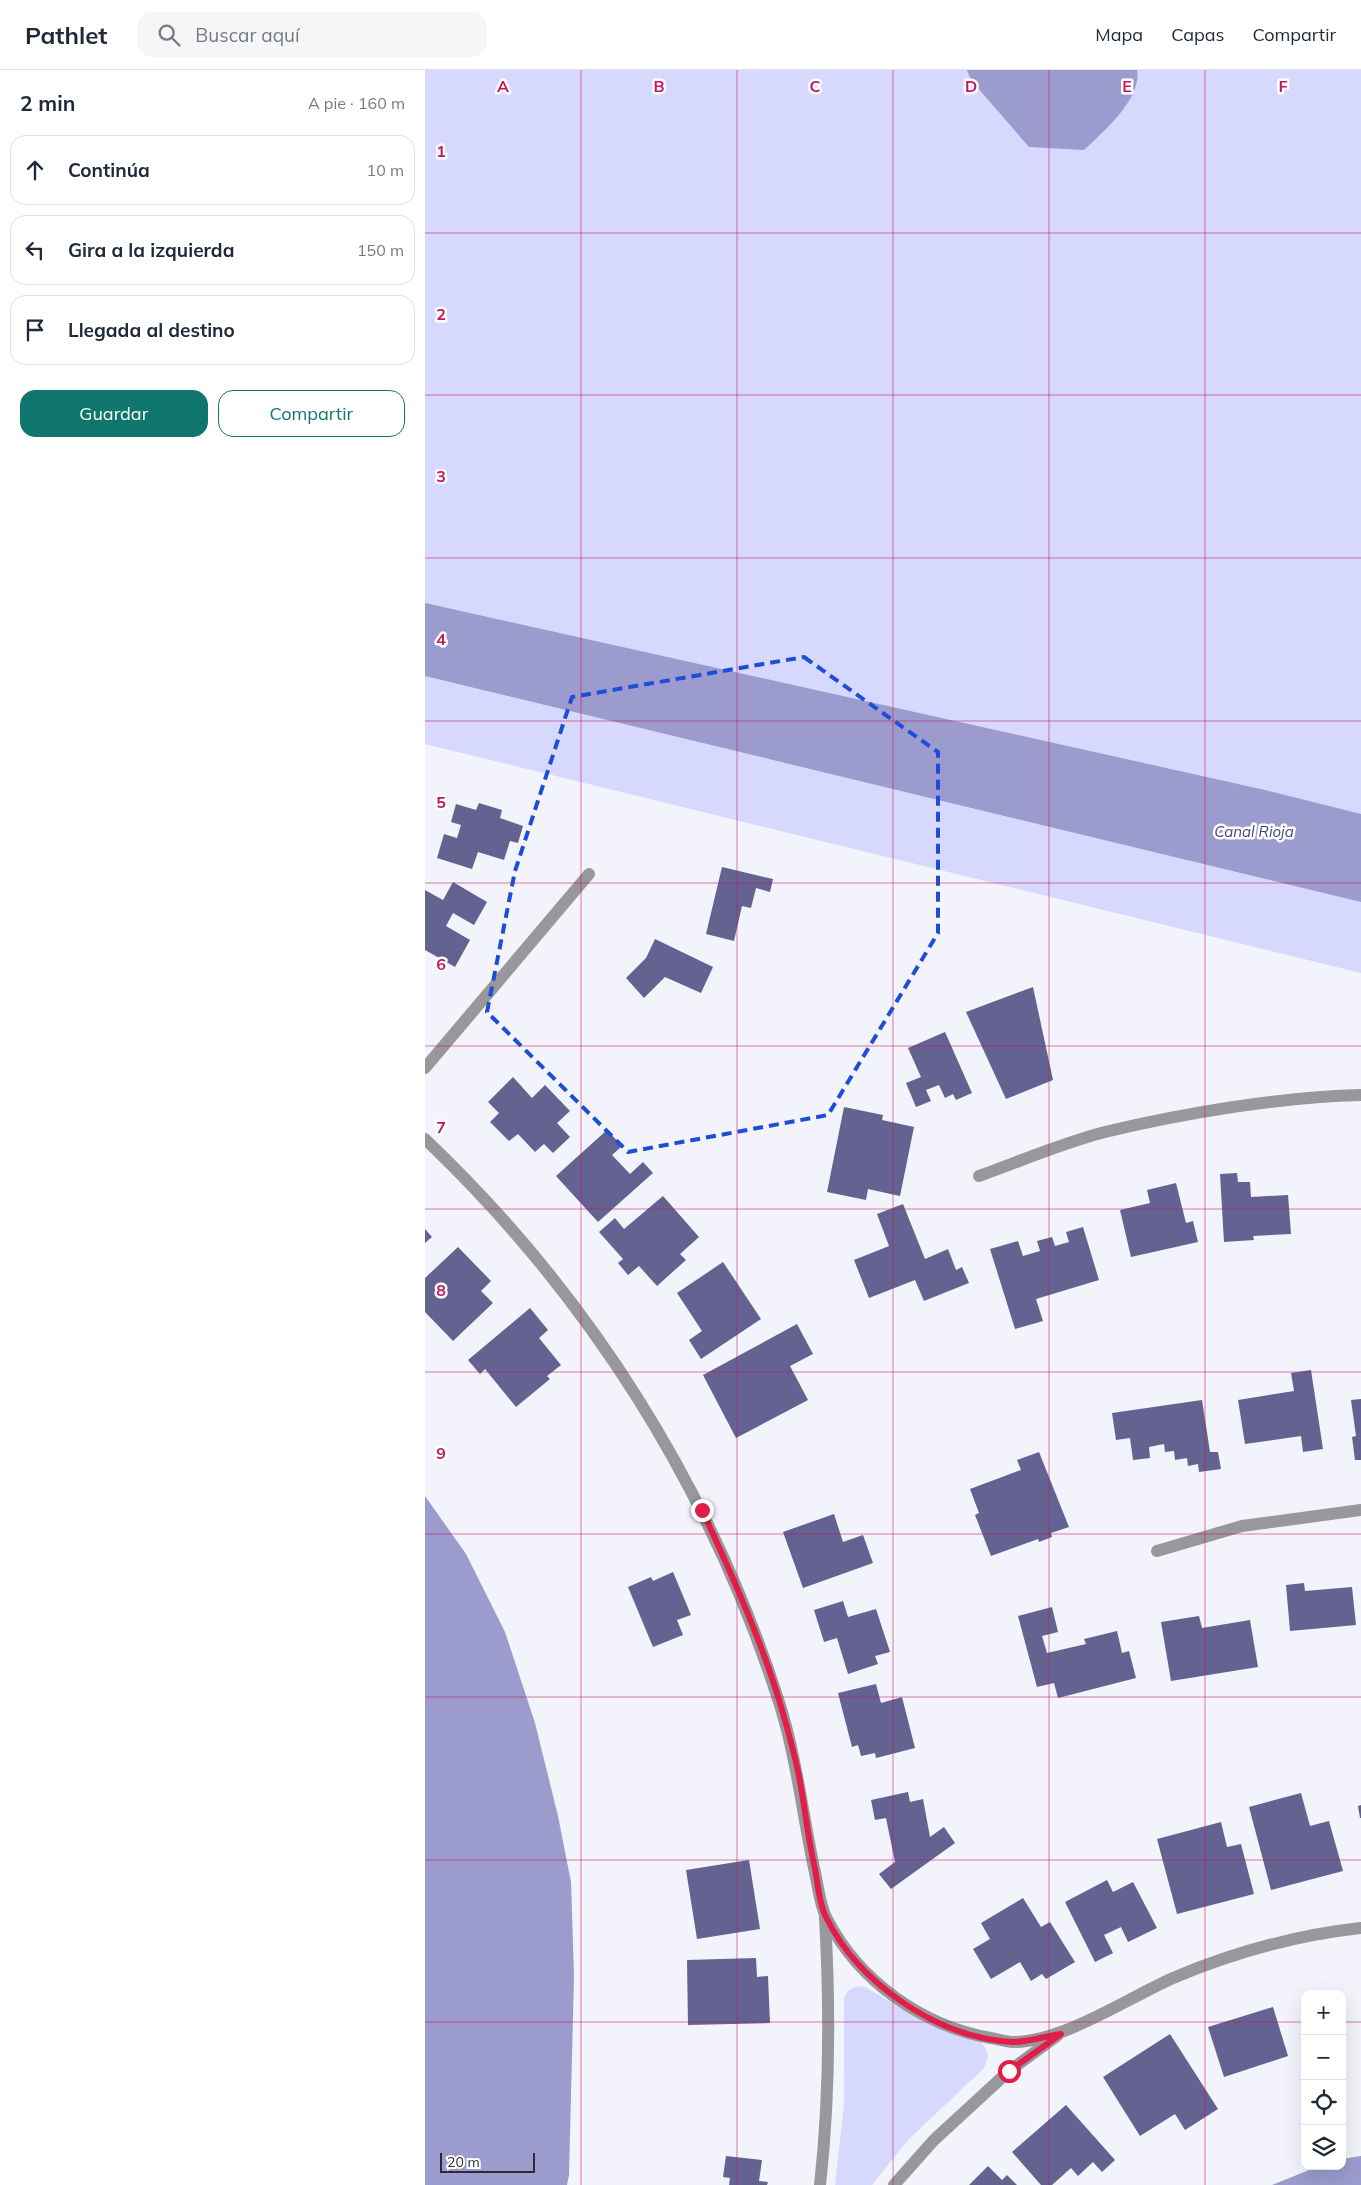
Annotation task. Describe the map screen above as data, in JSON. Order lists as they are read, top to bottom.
{
  "water": ["Canal Rioja"],
  "scale_bar": "20 m",
  "page": {
    "header": "Pathlet",
    "search": "Buscar aquí",
    "nav": ["Mapa", "Capas", "Compartir"],
    "heading": ["2 min", "A pie · 160 m"],
    "list": [
      ["Continúa", "10 m"],
      ["Gira a la izquierda", "150 m"],
      "Llegada al destino"
    ],
    "buttons": ["Guardar", "Compartir"],
    "map_buttons": ["+", "−"],
    "scale": "20 m"
  },
  "grid": {
    "columns": [
      "A",
      "B",
      "C",
      "D",
      "E",
      "F"
    ],
    "rows": [
      "1",
      "2",
      "3",
      "4",
      "5",
      "6",
      "7",
      "8",
      "9"
    ]
  }
}
